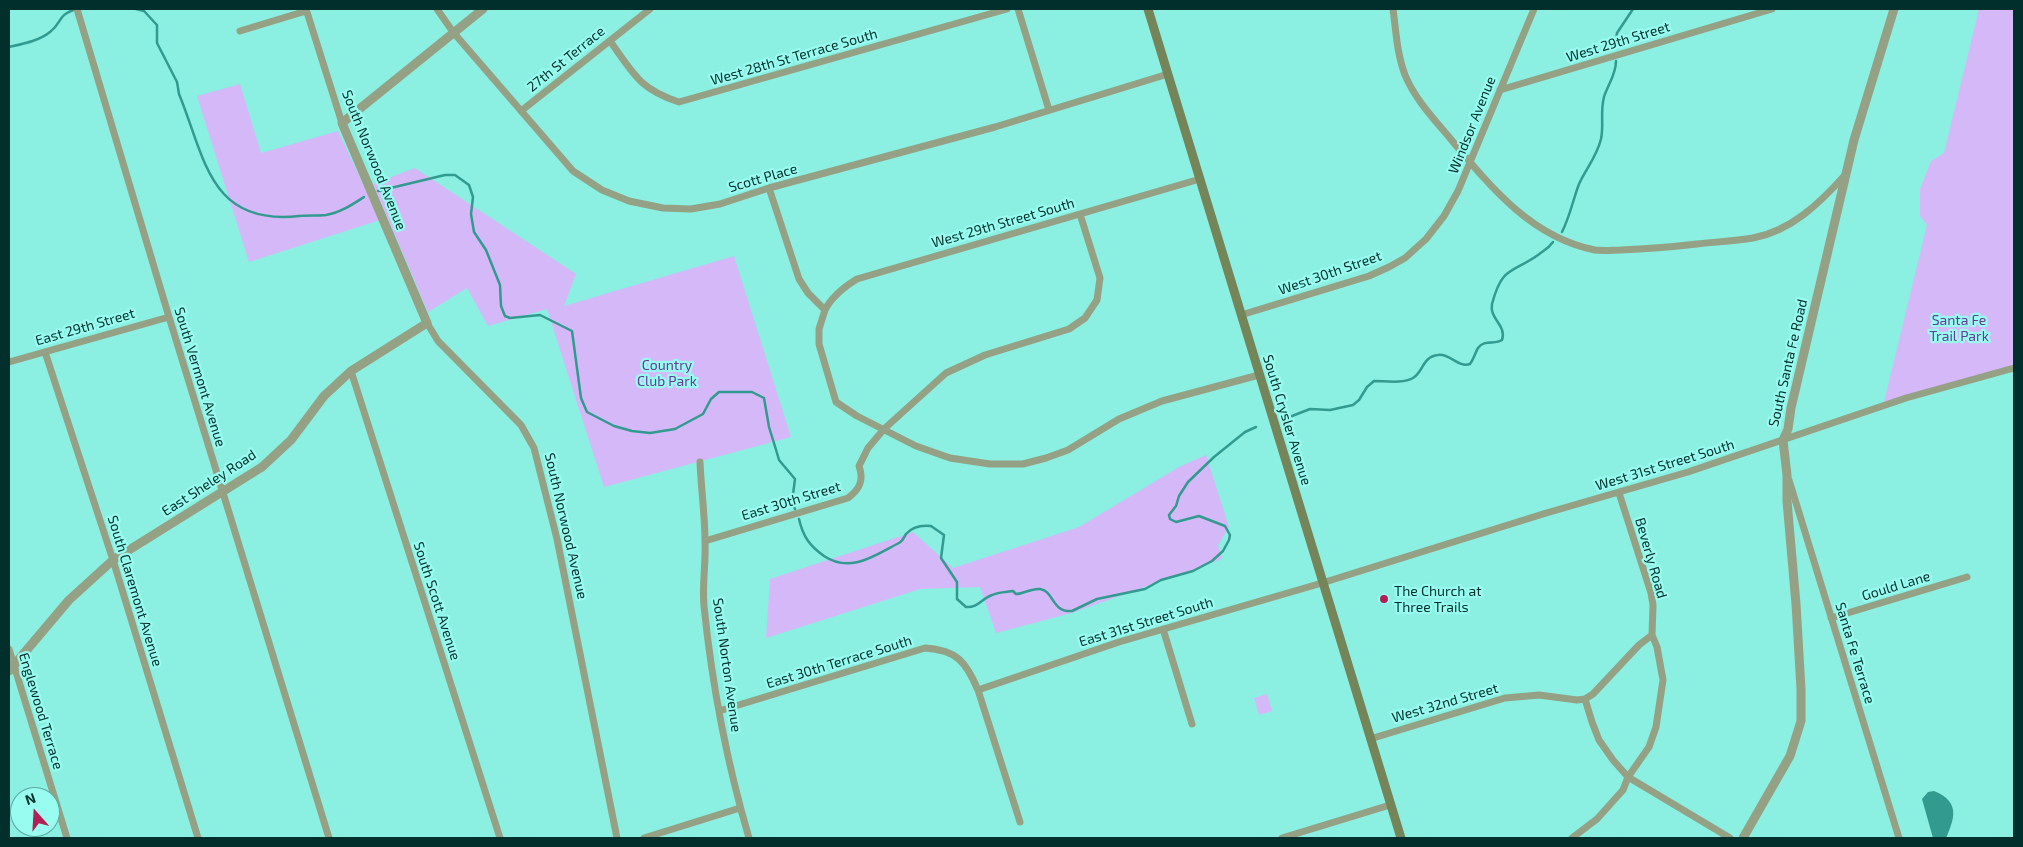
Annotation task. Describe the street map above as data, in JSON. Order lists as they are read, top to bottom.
{
  "streets": {
    "main road": ["South Crysler Avenue"],
    "street": [
      "West 29th Street",
      "West 28th St Terrace South",
      "27th St Terrace",
      "Windsor Avenue",
      "South Norwood Avenue",
      "Scott Place",
      "West 29th Street South",
      "West 30th Street",
      "East 29th Street",
      "South Santa Fe Road",
      "South Vermont Avenue",
      "West 31st Street South",
      "East Sheley Road",
      "East 30th Street",
      "Beverly Road",
      "Gould Lane",
      "South Claremont Avenue",
      "South Scott Avenue",
      "East 31st Street South",
      "Santa Fe Terrace",
      "East 30th Terrace South",
      "South Norton Avenue",
      "West 32nd Street",
      "Englewood Terrace"
    ]
  },
  "crossings": [
    ["West 29th Street", "Windsor Avenue"],
    ["West 28th St Terrace South", "27th St Terrace"],
    ["27th St Terrace", "Scott Place"],
    ["Windsor Avenue", "West 30th Street"],
    ["South Norwood Avenue", "East Sheley Road"],
    ["Scott Place", "South Crysler Avenue"],
    ["West 29th Street South", "South Crysler Avenue"],
    ["West 30th Street", "South Crysler Avenue"],
    ["East 29th Street", "South Vermont Avenue"],
    ["East 29th Street", "South Claremont Avenue"],
    ["South Santa Fe Road", "West 31st Street South"],
    ["South Santa Fe Road", "Santa Fe Terrace"],
    ["South Vermont Avenue", "East Sheley Road"],
    ["South Crysler Avenue", "West 31st Street South"],
    ["South Crysler Avenue", "East 31st Street South"],
    ["South Crysler Avenue", "West 32nd Street"],
    ["West 31st Street South", "Beverly Road"],
    ["West 31st Street South", "East 31st Street South"],
    ["East Sheley Road", "South Claremont Avenue"],
    ["East Sheley Road", "South Scott Avenue"],
    ["East Sheley Road", "Englewood Terrace"],
    ["East 30th Street", "South Norton Avenue"],
    ["Gould Lane", "Santa Fe Terrace"],
    ["East 31st Street South", "East 30th Terrace South"],
    ["East 30th Terrace South", "South Norton Avenue"]
  ],
  "parks": ["Santa Fe Trail Park", "Country Club Park"],
  "places": ["The Church at Three Trails"],
  "north": "top"
}
